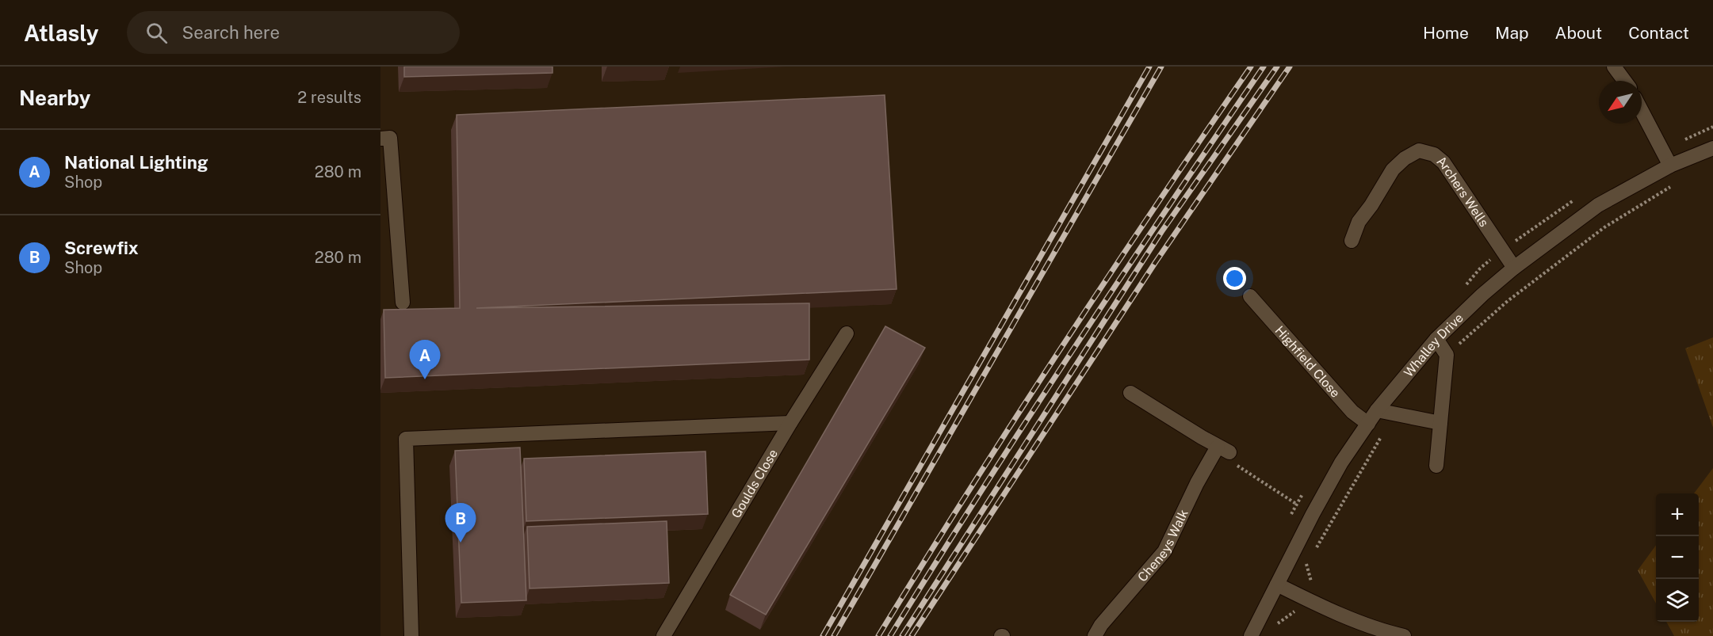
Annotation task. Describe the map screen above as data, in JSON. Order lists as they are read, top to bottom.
{
  "streets": {
    "street": [
      "Archers Wells",
      "Whalley Drive",
      "Highfield Close",
      "Goulds Close",
      "Cheneys Walk"
    ]
  },
  "crossings": [
    ["Archers Wells", "Whalley Drive"],
    ["Whalley Drive", "Highfield Close"]
  ],
  "north": "bottom left",
  "page": {
    "header": "Atlasly",
    "search": "Search here",
    "nav": [
      "Home",
      "Map",
      "About",
      "Contact"
    ],
    "heading": ["Nearby", "2 results"],
    "list": [
      {
        "mark": "A",
        "name": "National Lighting",
        "note": "Shop",
        "value": "280 m"
      },
      {
        "mark": "B",
        "name": "Screwfix",
        "note": "Shop",
        "value": "280 m"
      }
    ],
    "pins": ["A", "B"],
    "map_buttons": ["+", "−"]
  }
}
